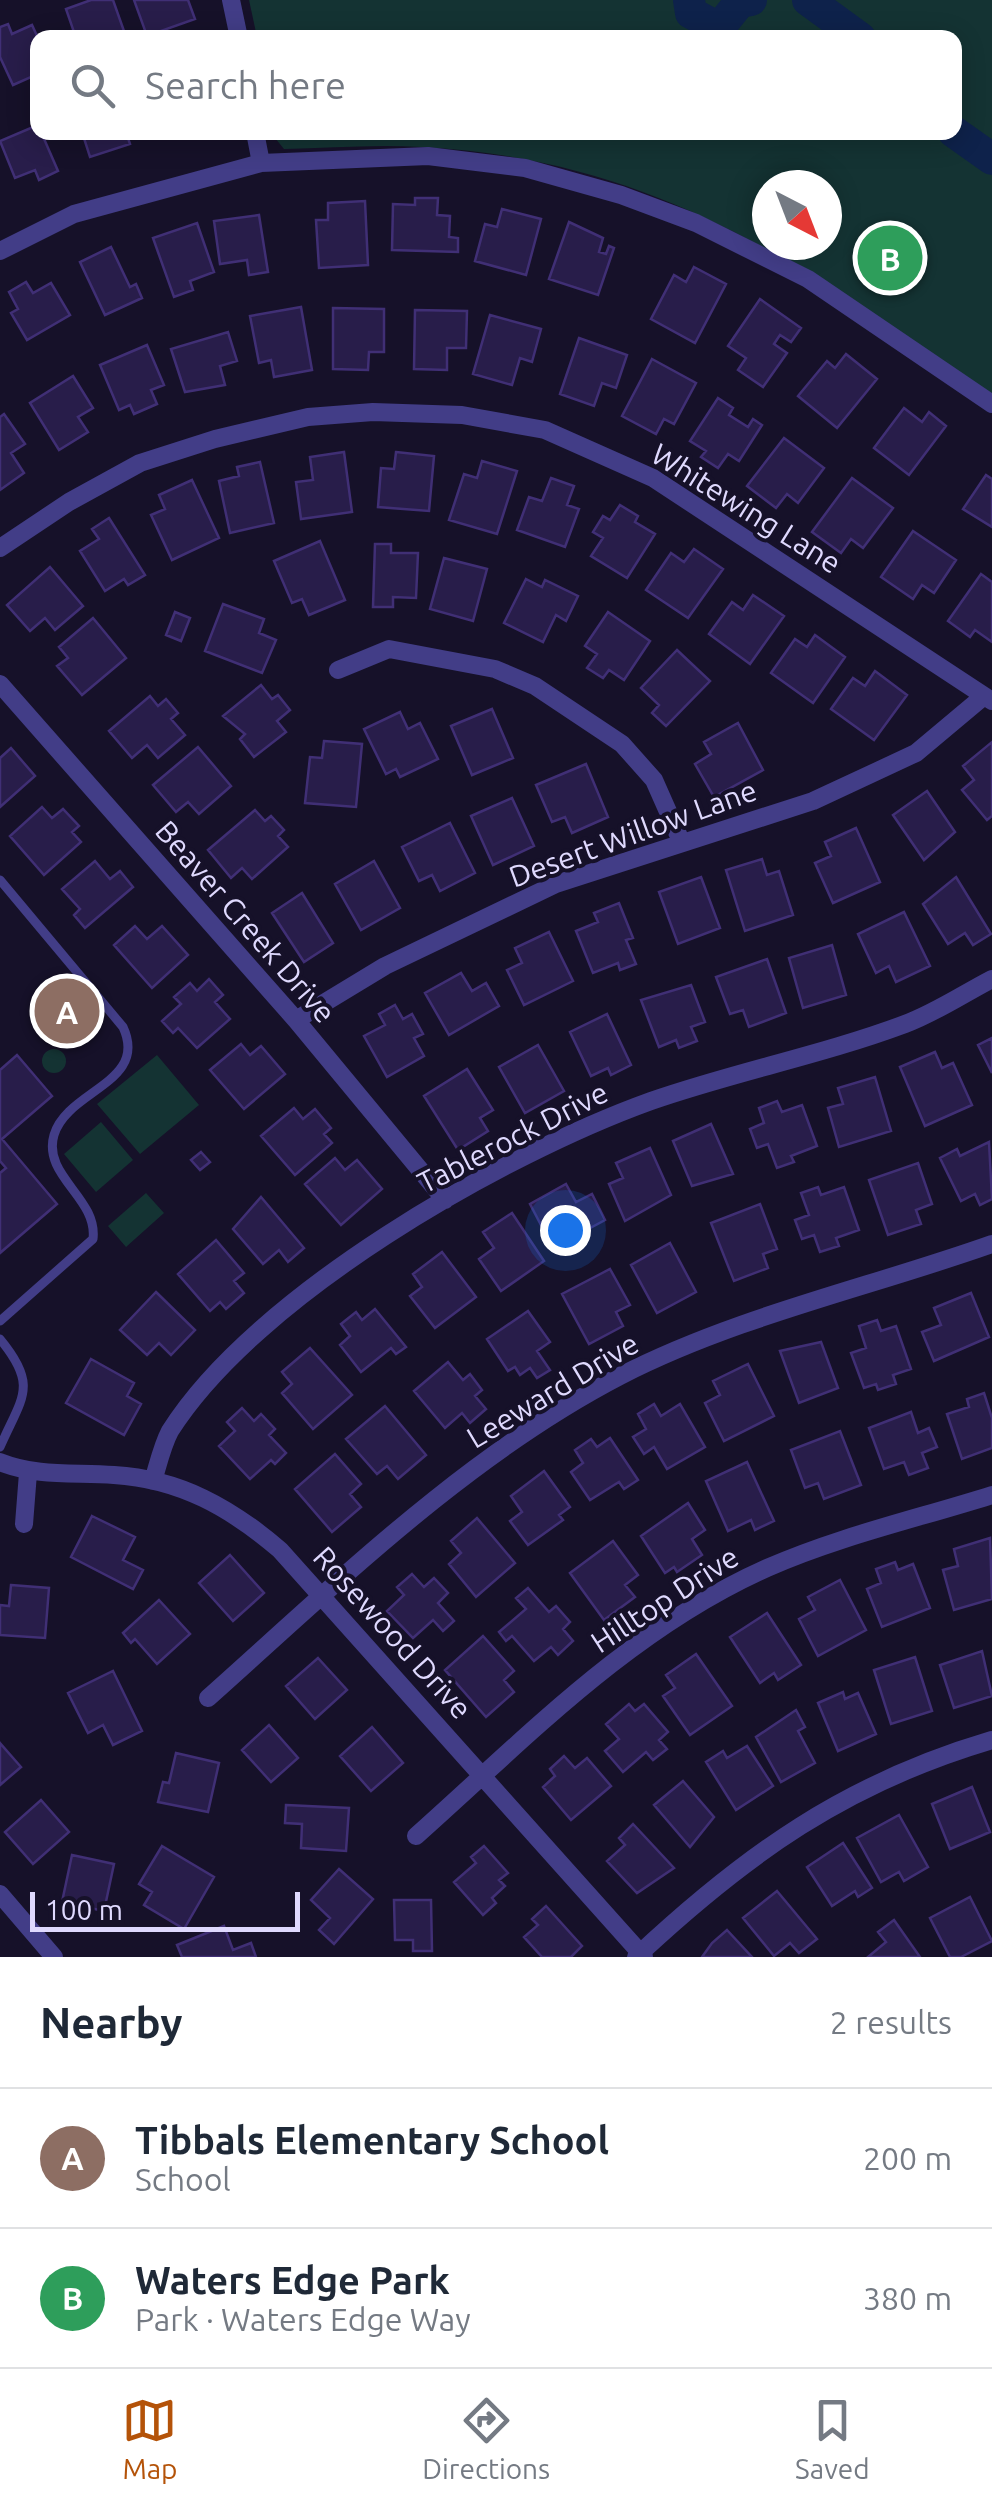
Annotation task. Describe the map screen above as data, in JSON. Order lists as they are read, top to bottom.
{
  "streets": {
    "street": [
      "Whitewing Lane",
      "Desert Willow Lane",
      "Beaver Creek Drive",
      "Tablerock Drive",
      "Leeward Drive",
      "Hilltop Drive",
      "Rosewood Drive"
    ]
  },
  "crossings": [
    ["Whitewing Lane", "Desert Willow Lane"],
    ["Desert Willow Lane", "Beaver Creek Drive"],
    ["Beaver Creek Drive", "Tablerock Drive"],
    ["Tablerock Drive", "Rosewood Drive"],
    ["Leeward Drive", "Rosewood Drive"],
    ["Hilltop Drive", "Rosewood Drive"]
  ],
  "scale_bar": "100 m",
  "north": "bottom right",
  "page": {
    "search": "Search here",
    "pins": ["B", "A"],
    "scale": "100 m",
    "heading": ["Nearby", "2 results"],
    "list": [
      {
        "mark": "A",
        "name": "Tibbals Elementary School",
        "note": "School",
        "value": "200 m"
      },
      {
        "mark": "B",
        "name": "Waters Edge Park",
        "note": "Park · Waters Edge Way",
        "value": "380 m"
      }
    ],
    "nav": ["Map", "Directions", "Saved"]
  }
}
